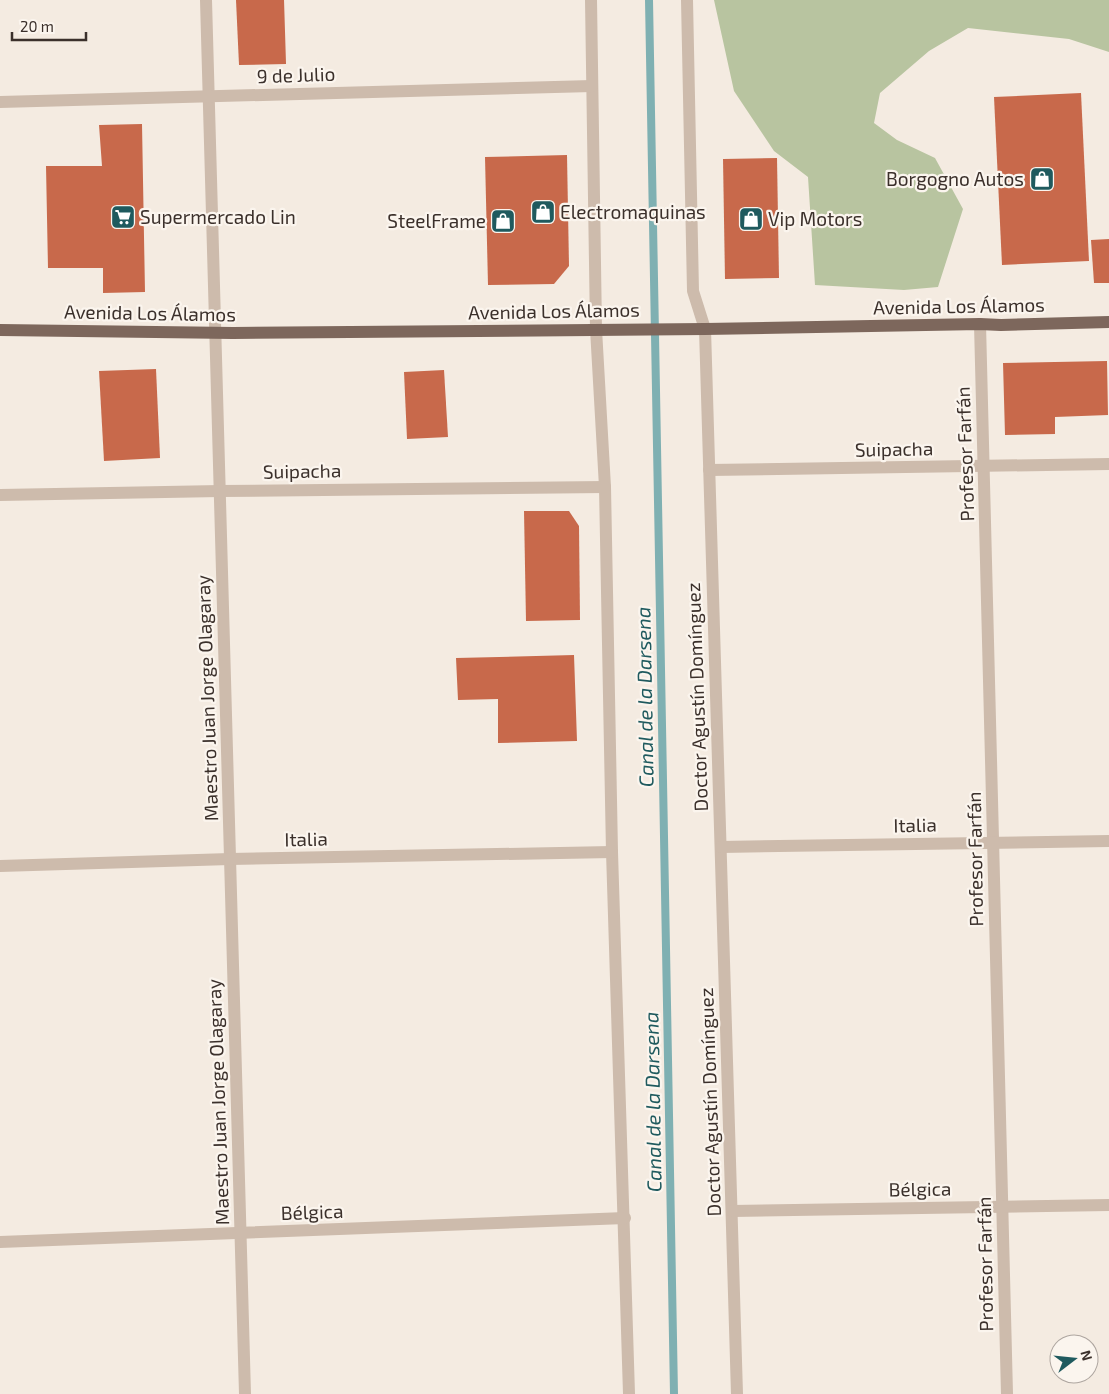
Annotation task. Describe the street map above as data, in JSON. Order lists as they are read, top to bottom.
{
  "streets": {
    "main road": ["Avenida Los Álamos"],
    "street": [
      "9 de Julio",
      "Suipacha",
      "Profesor Farfán",
      "Doctor Agustín Domínguez",
      "Maestro Juan Jorge Olagaray",
      "Italia",
      "Bélgica"
    ]
  },
  "crossings": [
    ["9 de Julio", "Maestro Juan Jorge Olagaray"],
    ["Avenida Los Álamos", "Profesor Farfán"],
    ["Avenida Los Álamos", "Doctor Agustín Domínguez"],
    ["Avenida Los Álamos", "Maestro Juan Jorge Olagaray"],
    ["Suipacha", "Profesor Farfán"],
    ["Suipacha", "Doctor Agustín Domínguez"],
    ["Suipacha", "Maestro Juan Jorge Olagaray"],
    ["Profesor Farfán", "Italia"],
    ["Profesor Farfán", "Bélgica"],
    ["Doctor Agustín Domínguez", "Italia"],
    ["Doctor Agustín Domínguez", "Bélgica"],
    ["Maestro Juan Jorge Olagaray", "Italia"],
    ["Maestro Juan Jorge Olagaray", "Bélgica"]
  ],
  "water": ["Canal de la Darsena"],
  "places": {
    "shop": [
      "Borgogno Autos",
      "Electromaquinas",
      "Vip Motors",
      "SteelFrame"
    ],
    "supermarket": ["Supermercado Lin"]
  },
  "scale_bar": "20 m",
  "north": "right"
}
